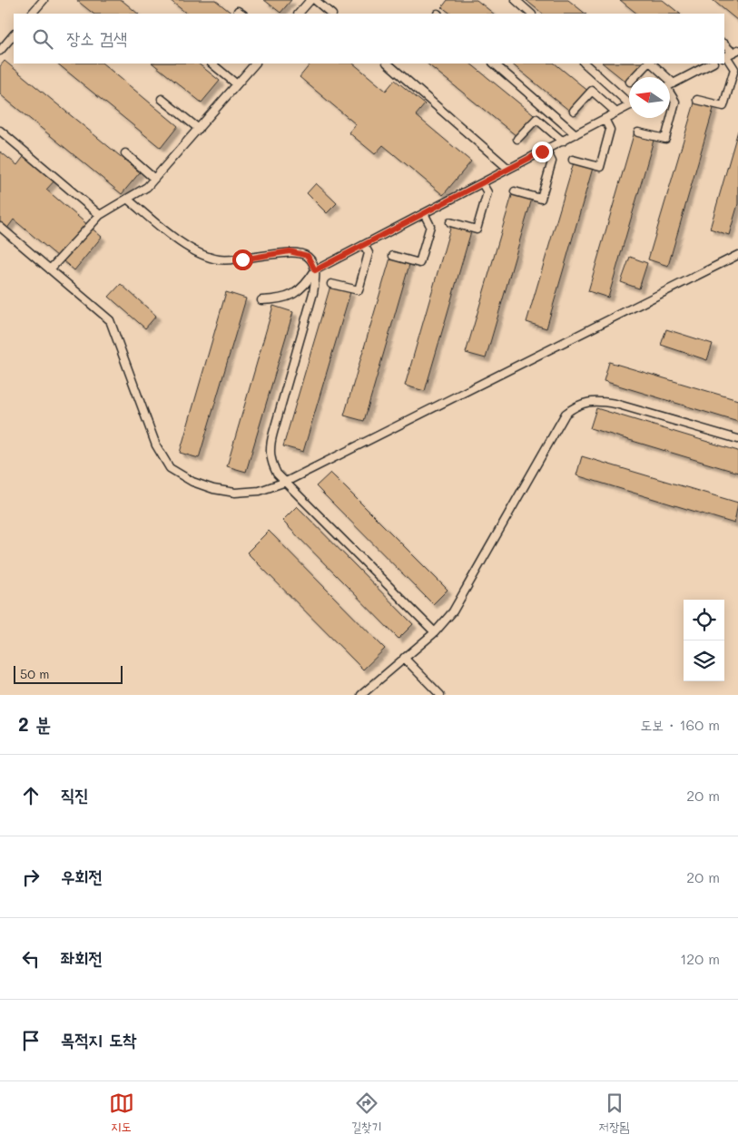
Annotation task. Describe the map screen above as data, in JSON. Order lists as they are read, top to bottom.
{
  "scale_bar": "50 m",
  "north": "left",
  "page": {
    "search": "장소 검색",
    "scale": "50 m",
    "heading": ["2 분", "도보 · 160 m"],
    "list": [
      ["직진", "20 m"],
      ["우회전", "20 m"],
      ["좌회전", "120 m"],
      "목적지 도착"
    ],
    "nav": ["지도", "길찾기", "저장됨"]
  }
}
